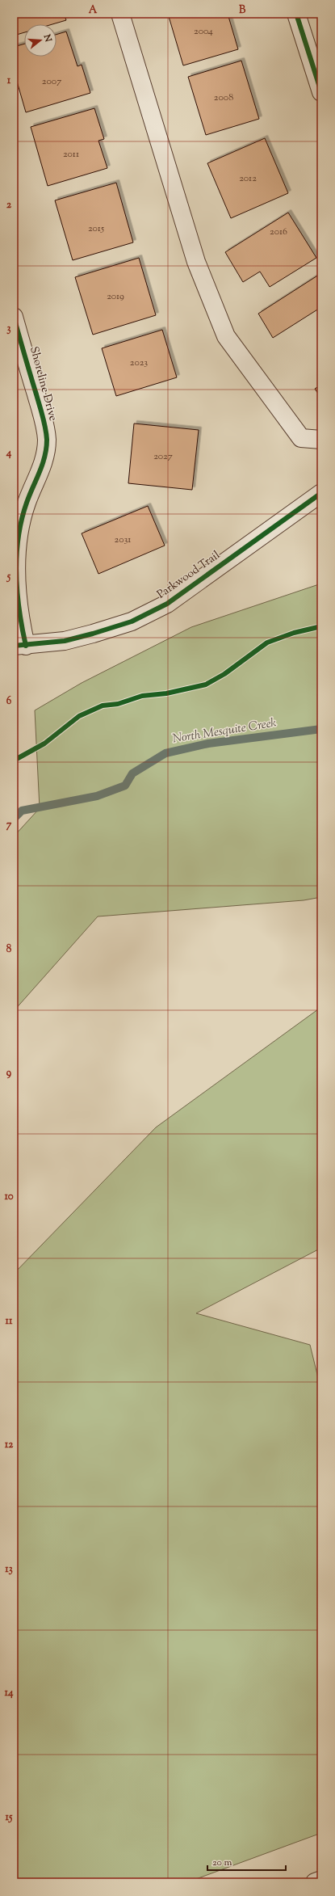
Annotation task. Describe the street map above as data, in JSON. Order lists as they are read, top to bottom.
{
  "streets": {
    "street": ["Shoreline Drive", "Parkwood Trail"]
  },
  "crossings": [
    ["Shoreline Drive", "Parkwood Trail"]
  ],
  "water": ["North Mesquite Creek"],
  "house_numbers": [
    "2004",
    "2007",
    "2008",
    "2011",
    "2012",
    "2015",
    "2016",
    "2019",
    "2023",
    "2027",
    "2031"
  ],
  "scale_bar": "20 m",
  "north": "right",
  "grid": {
    "columns": ["A", "B"],
    "rows": [
      "1",
      "2",
      "3",
      "4",
      "5",
      "6",
      "7",
      "8",
      "9",
      "10",
      "11",
      "12",
      "13",
      "14",
      "15"
    ]
  }
}
